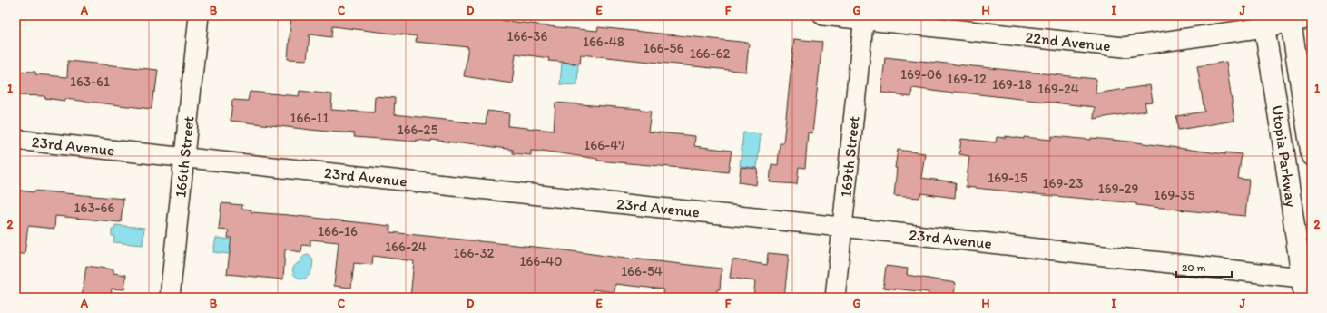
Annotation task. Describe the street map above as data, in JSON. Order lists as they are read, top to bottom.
{
  "streets": {
    "main road": ["Utopia Parkway"],
    "street": [
      "22nd Avenue",
      "23rd Avenue",
      "166th Street",
      "169th Street"
    ]
  },
  "crossings": [
    ["22nd Avenue", "169th Street"],
    ["22nd Avenue", "Utopia Parkway"],
    ["23rd Avenue", "166th Street"],
    ["23rd Avenue", "169th Street"],
    ["23rd Avenue", "Utopia Parkway"]
  ],
  "house_numbers": [
    "166-36",
    "166-48",
    "166-56",
    "166-62",
    "169-06",
    "169-12",
    "163-61",
    "169-18",
    "169-24",
    "166-11",
    "166-25",
    "166-47",
    "169-15",
    "169-23",
    "169-29",
    "169-35",
    "163-66",
    "166-16",
    "166-24",
    "166-32",
    "166-40",
    "166-54"
  ],
  "scale_bar": "20 m",
  "grid": {
    "columns": [
      "A",
      "B",
      "C",
      "D",
      "E",
      "F",
      "G",
      "H",
      "I",
      "J"
    ],
    "rows": ["1", "2"]
  }
}
